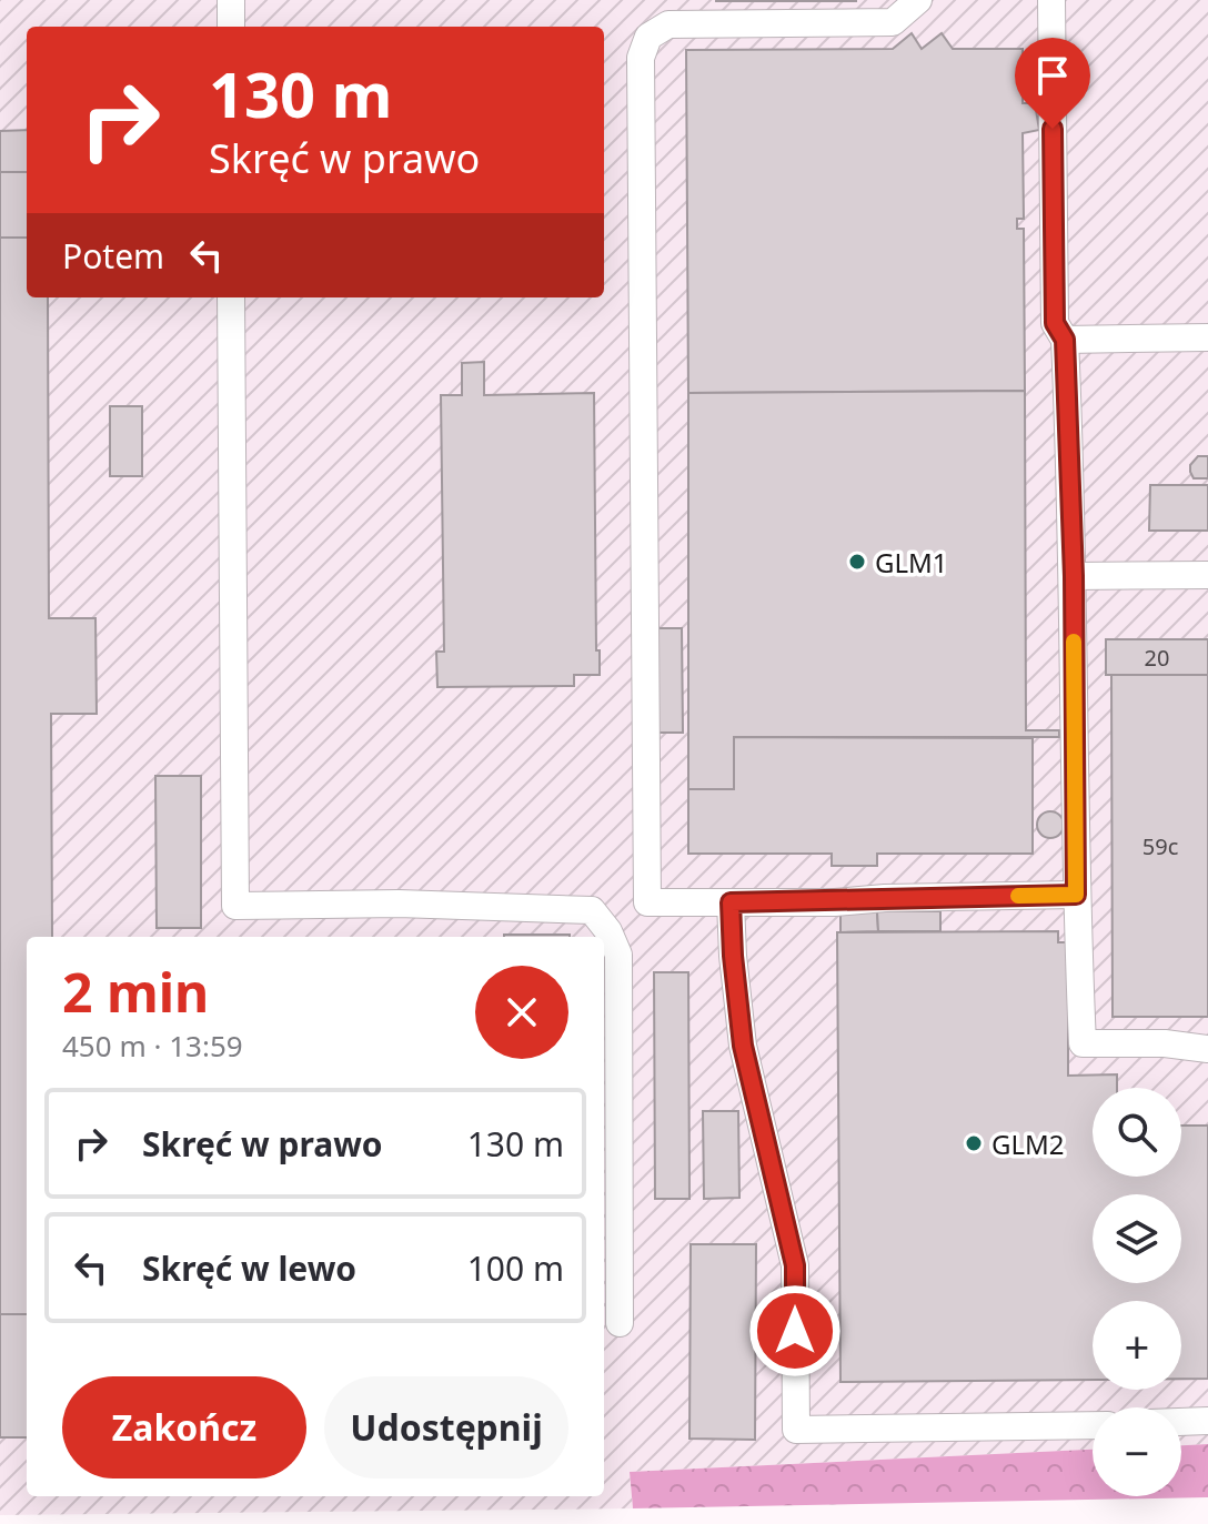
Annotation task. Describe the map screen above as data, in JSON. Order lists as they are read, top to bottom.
{
  "places": ["GLM1", "GLM2"],
  "house_numbers": ["20", "59c"],
  "page": {
    "turn": ["130 m", "Skręć w prawo"],
    "then": "Potem",
    "heading": ["2 min", "450 m · 13:59"],
    "map_buttons": ["+", "−"],
    "list": [
      {
        "name": "Skręć w prawo",
        "value": "130 m"
      },
      {
        "name": "Skręć w lewo",
        "value": "100 m"
      }
    ],
    "buttons": ["Zakończ", "Udostępnij"]
  }
}
